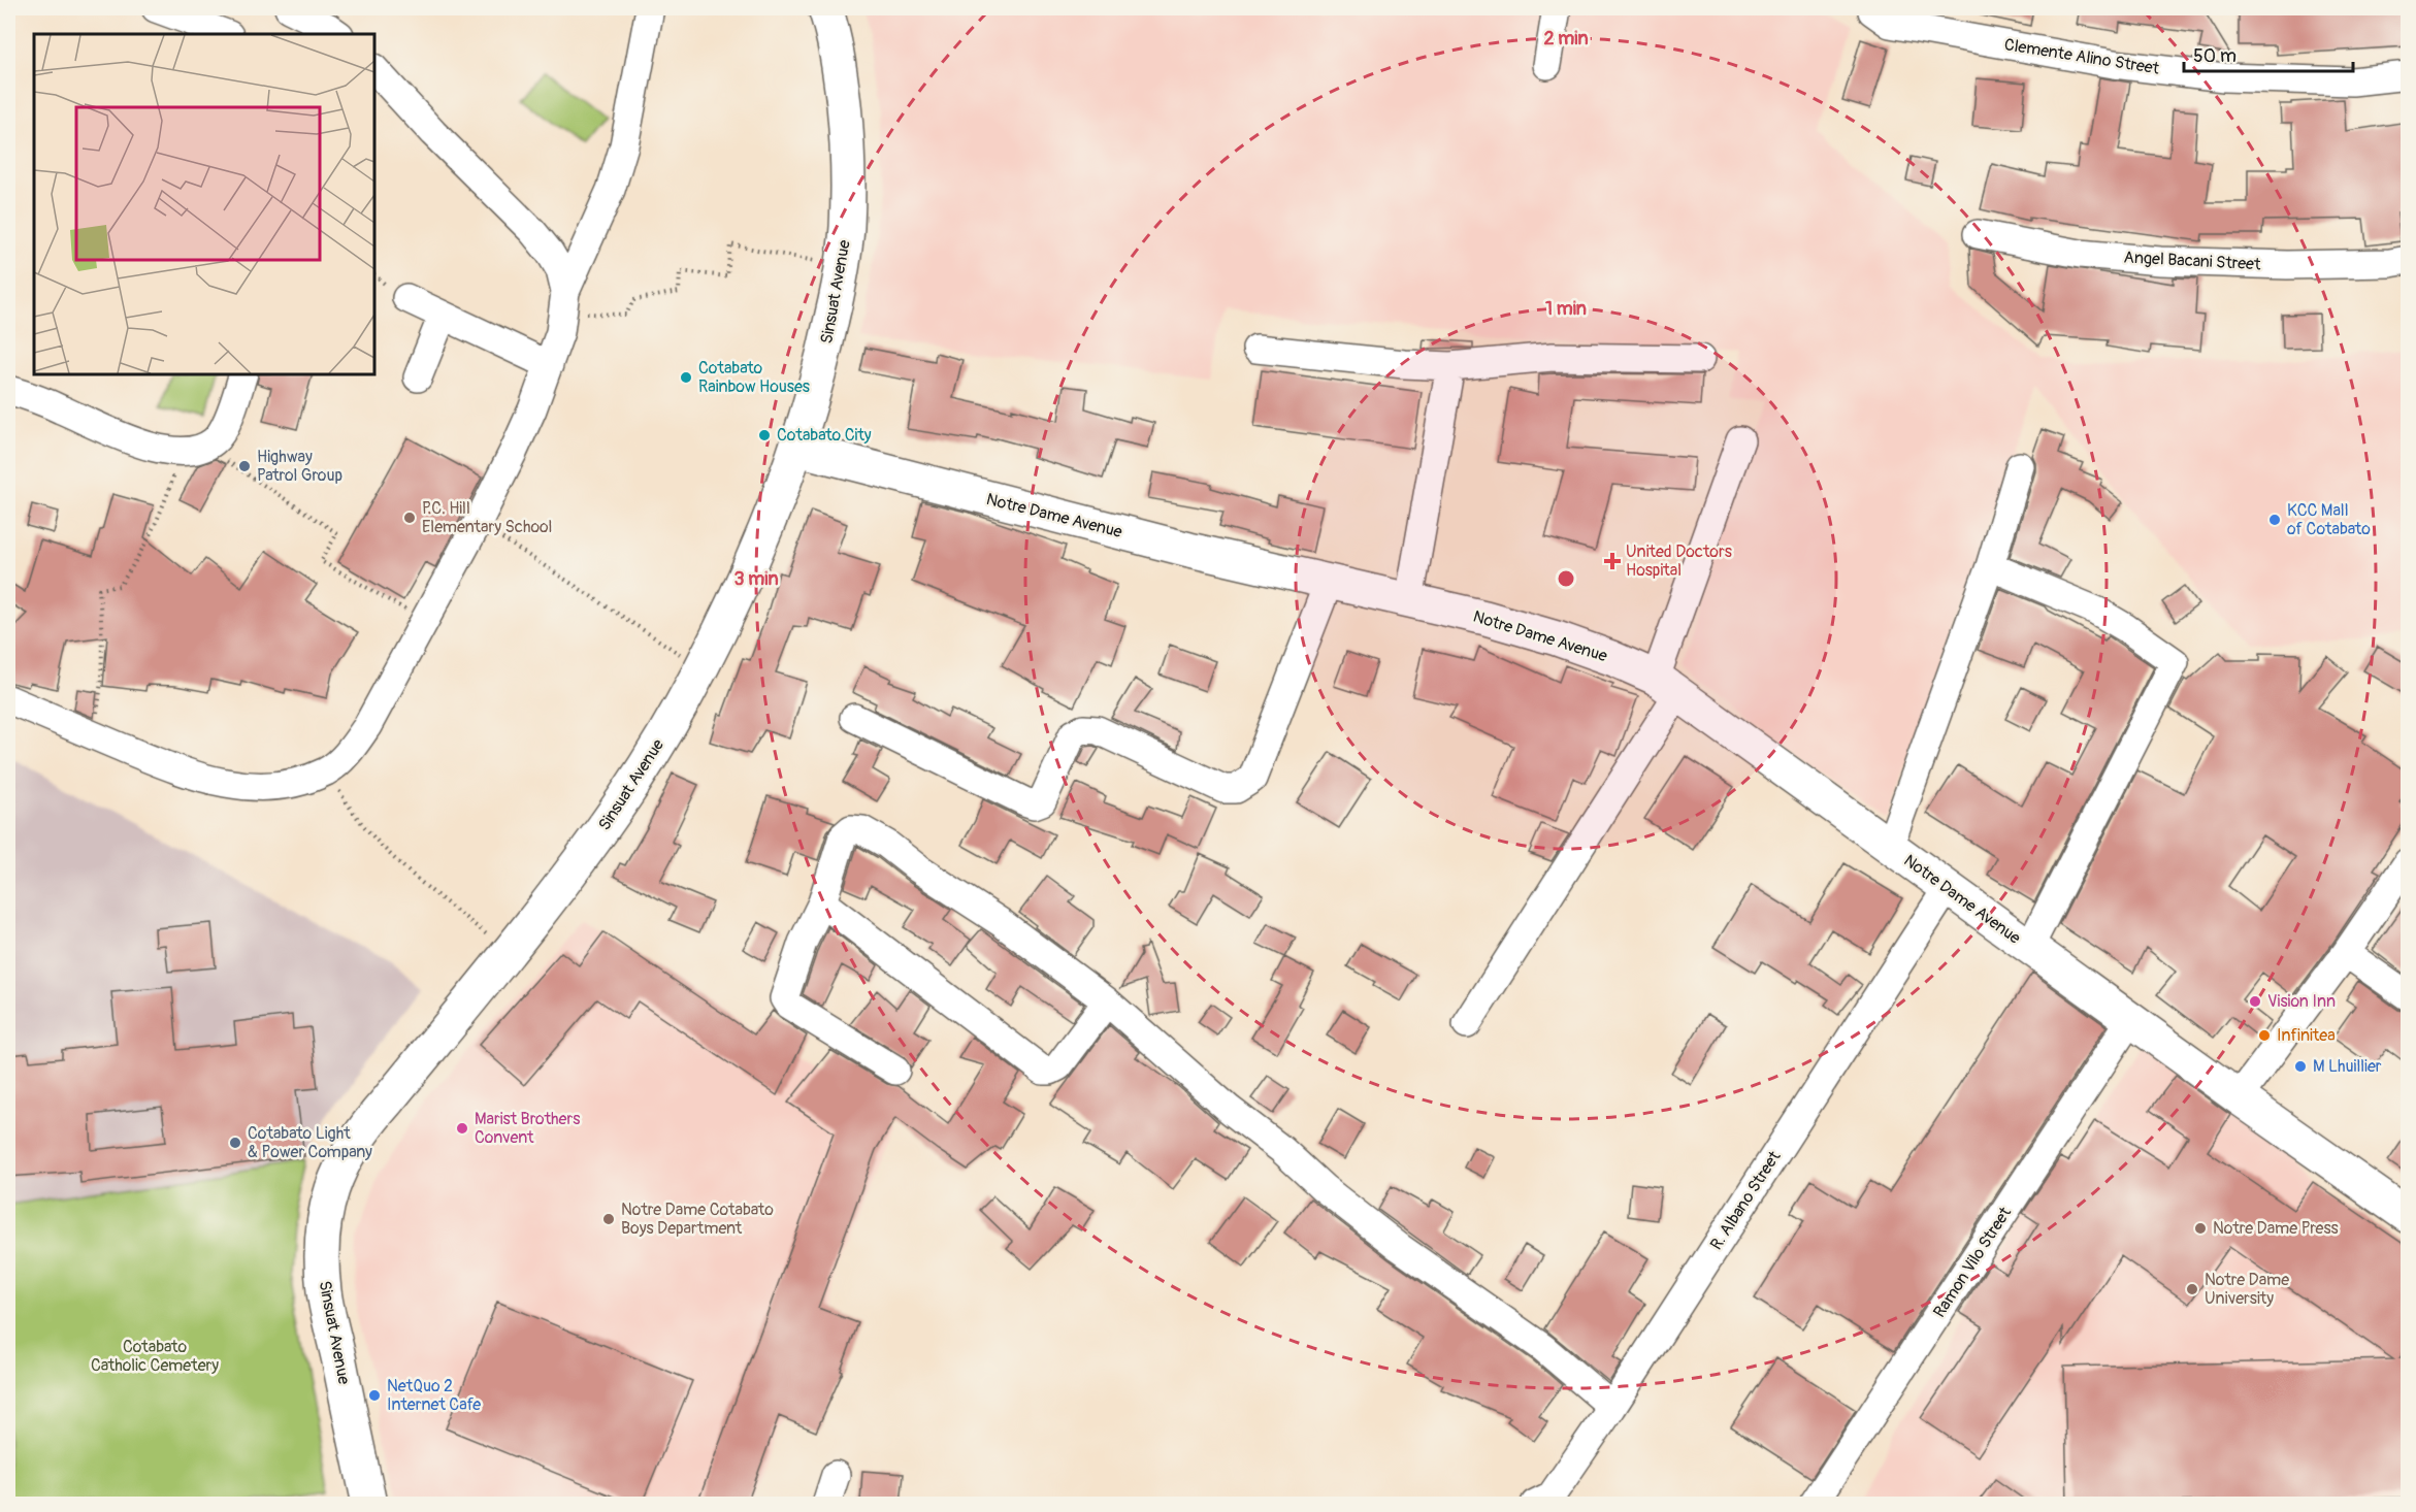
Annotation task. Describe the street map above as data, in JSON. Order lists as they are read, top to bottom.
{
  "streets": {
    "main road": ["Sinsuat Avenue", "Notre Dame Avenue"],
    "street": [
      "Clemente Alino Street",
      "Angel Bacani Street",
      "R. Albano Street",
      "Ramon Vilo Street"
    ]
  },
  "crossings": [
    ["Sinsuat Avenue", "Notre Dame Avenue"],
    ["Notre Dame Avenue", "R. Albano Street"],
    ["Notre Dame Avenue", "Ramon Vilo Street"]
  ],
  "parks": ["Cotabato Catholic Cemetery"],
  "places": {
    "other": [
      "Cotabato Rainbow Houses",
      "Cotabato City",
      "Highway Patrol Group",
      "P.C. Hill Elementary School",
      "KCC Mall of Cotabato",
      "Vision Inn",
      "Infinitea",
      "M Lhuillier",
      "Marist Brothers Convent",
      "Cotabato Light & Power Company",
      "Notre Dame Cotabato Boys Department",
      "Notre Dame Press",
      "Notre Dame University",
      "NetQuo 2 Internet Cafe"
    ],
    "health": ["United Doctors Hospital"]
  },
  "scale_bar": "50 m",
  "rings": ["2 min", "1 min", "3 min"]
}
